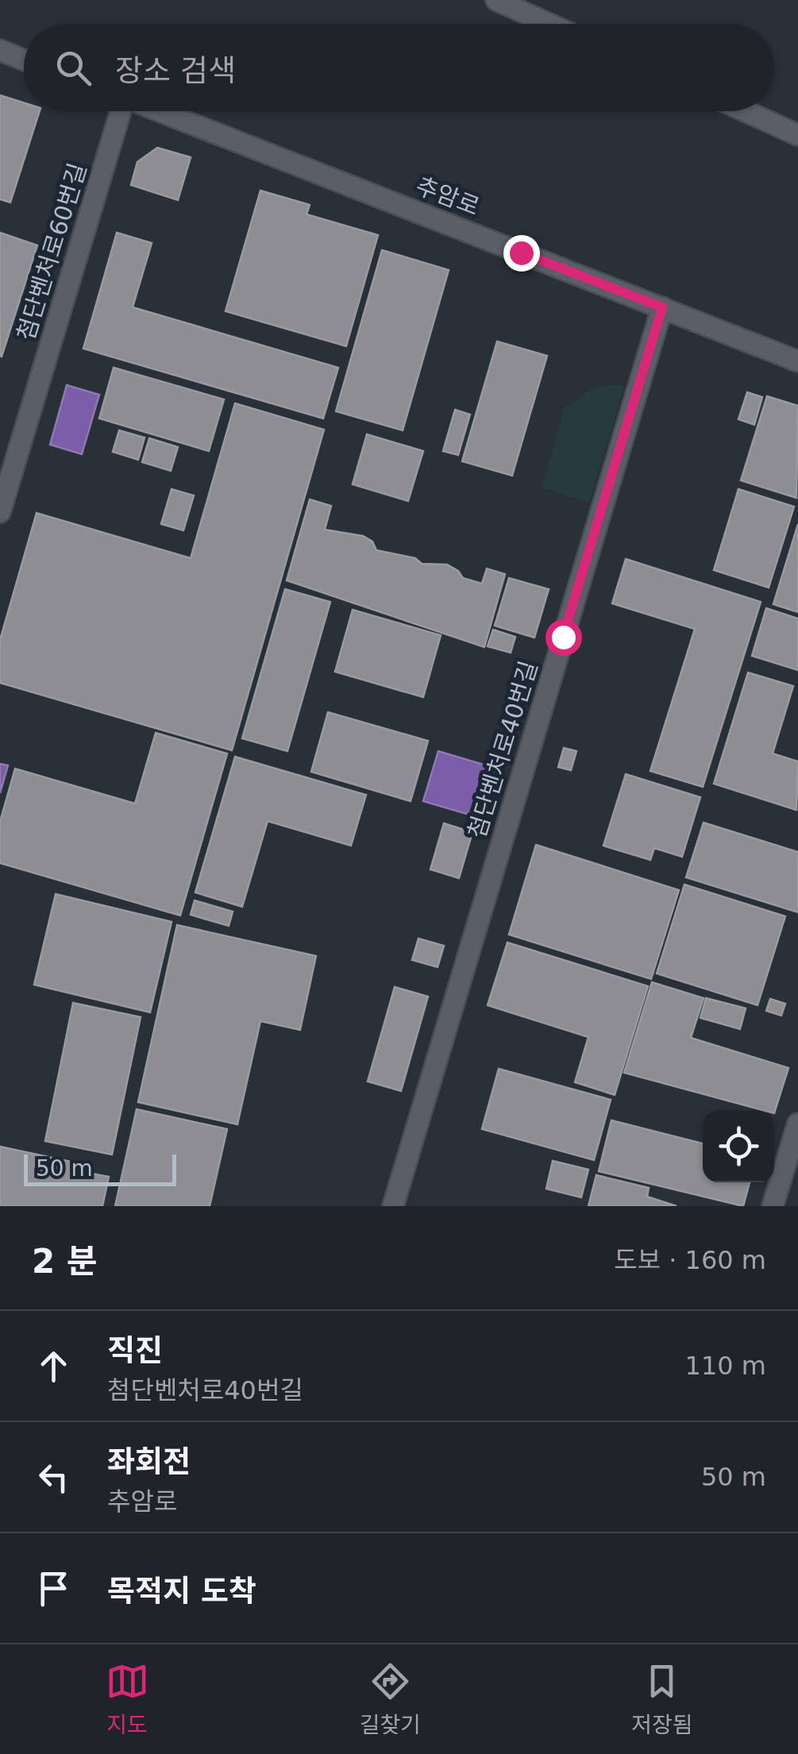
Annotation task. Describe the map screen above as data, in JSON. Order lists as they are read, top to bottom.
{
  "streets": {
    "street": ["추암로", "첨단벤처로60번길", "첨단벤처로40번길"]
  },
  "crossings": [
    ["추암로", "첨단벤처로40번길"]
  ],
  "scale_bar": "50 m",
  "page": {
    "search": "장소 검색",
    "scale": "50 m",
    "heading": ["2 분", "도보 · 160 m"],
    "list": [
      ["직진", "첨단벤처로40번길", "110 m"],
      ["좌회전", "추암로", "50 m"],
      "목적지 도착"
    ],
    "nav": ["지도", "길찾기", "저장됨"]
  }
}
